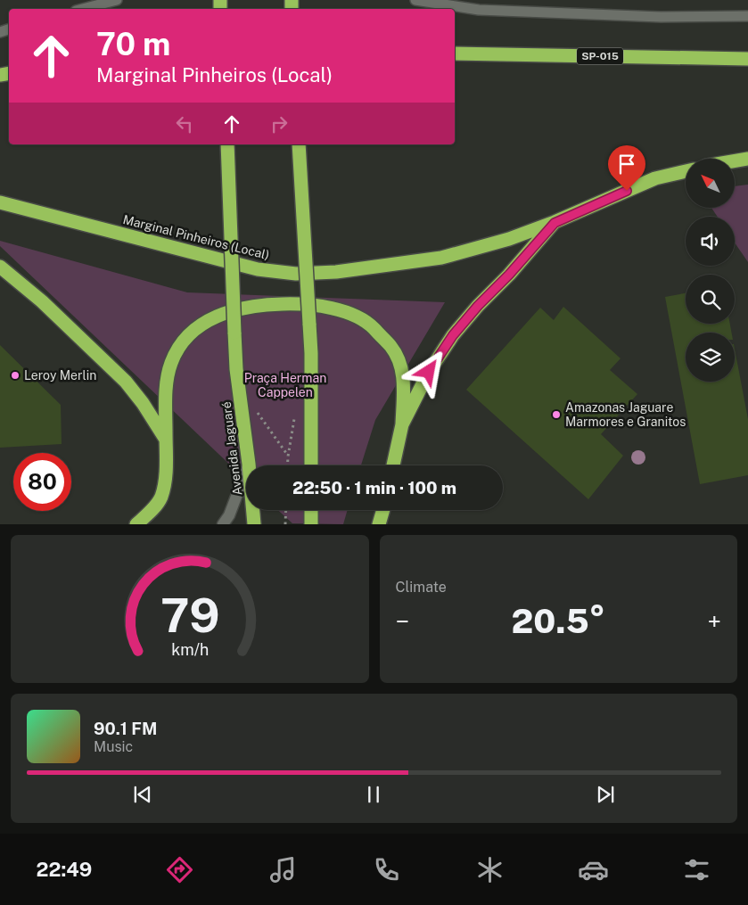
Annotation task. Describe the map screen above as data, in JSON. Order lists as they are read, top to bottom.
{
  "streets": {
    "highway": ["SP-015", "Marginal Pinheiros (Local)", "Avenida Jaguaré"]
  },
  "parks": ["Praça Herman Cappelen"],
  "places": ["Leroy Merlin", "Amazonas Jaguare Marmores e Granitos"],
  "north": "top left",
  "page": {
    "turn": ["70 m", "Marginal Pinheiros (Local)"],
    "limit": "80",
    "trip": "22:50 · 1 min · 100 m",
    "tile": "Climate",
    "heat": ["−", "20.5°", "+"],
    "song": ["90.1 FM", "Music"],
    "tabs": "22:49",
    "gauge": ["79", "km/h"]
  }
}
